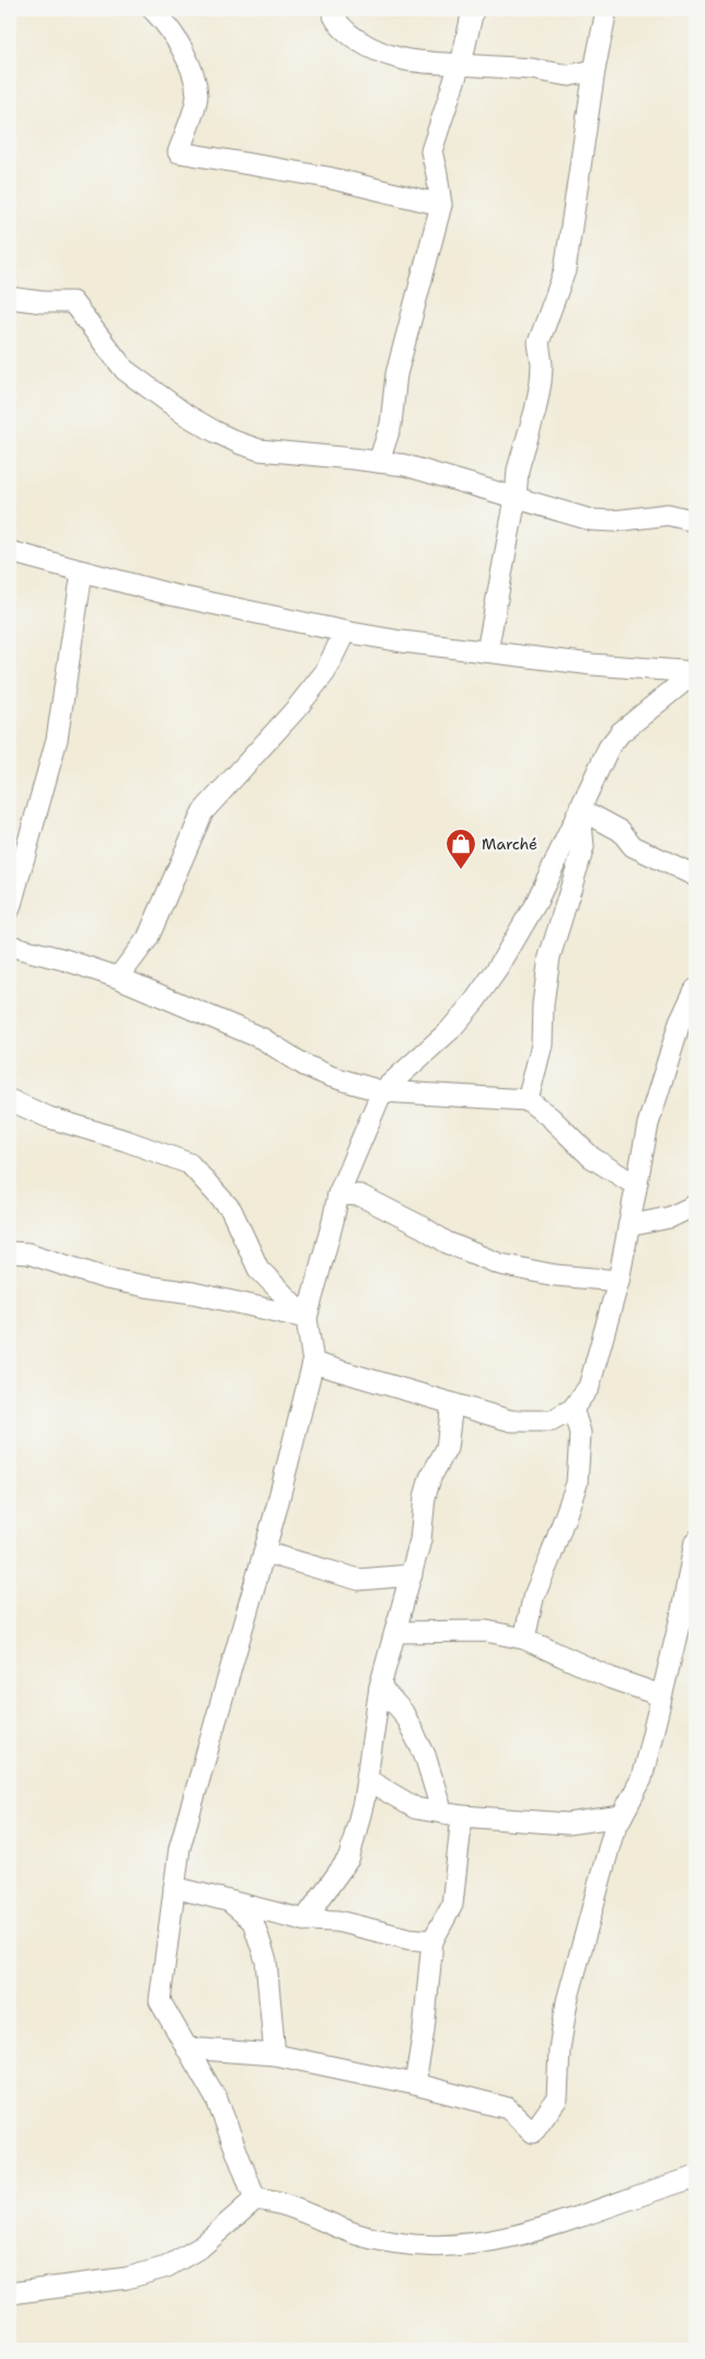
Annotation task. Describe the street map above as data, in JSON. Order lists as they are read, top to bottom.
{
  "places": {
    "shop": ["Marché"]
  }
}
